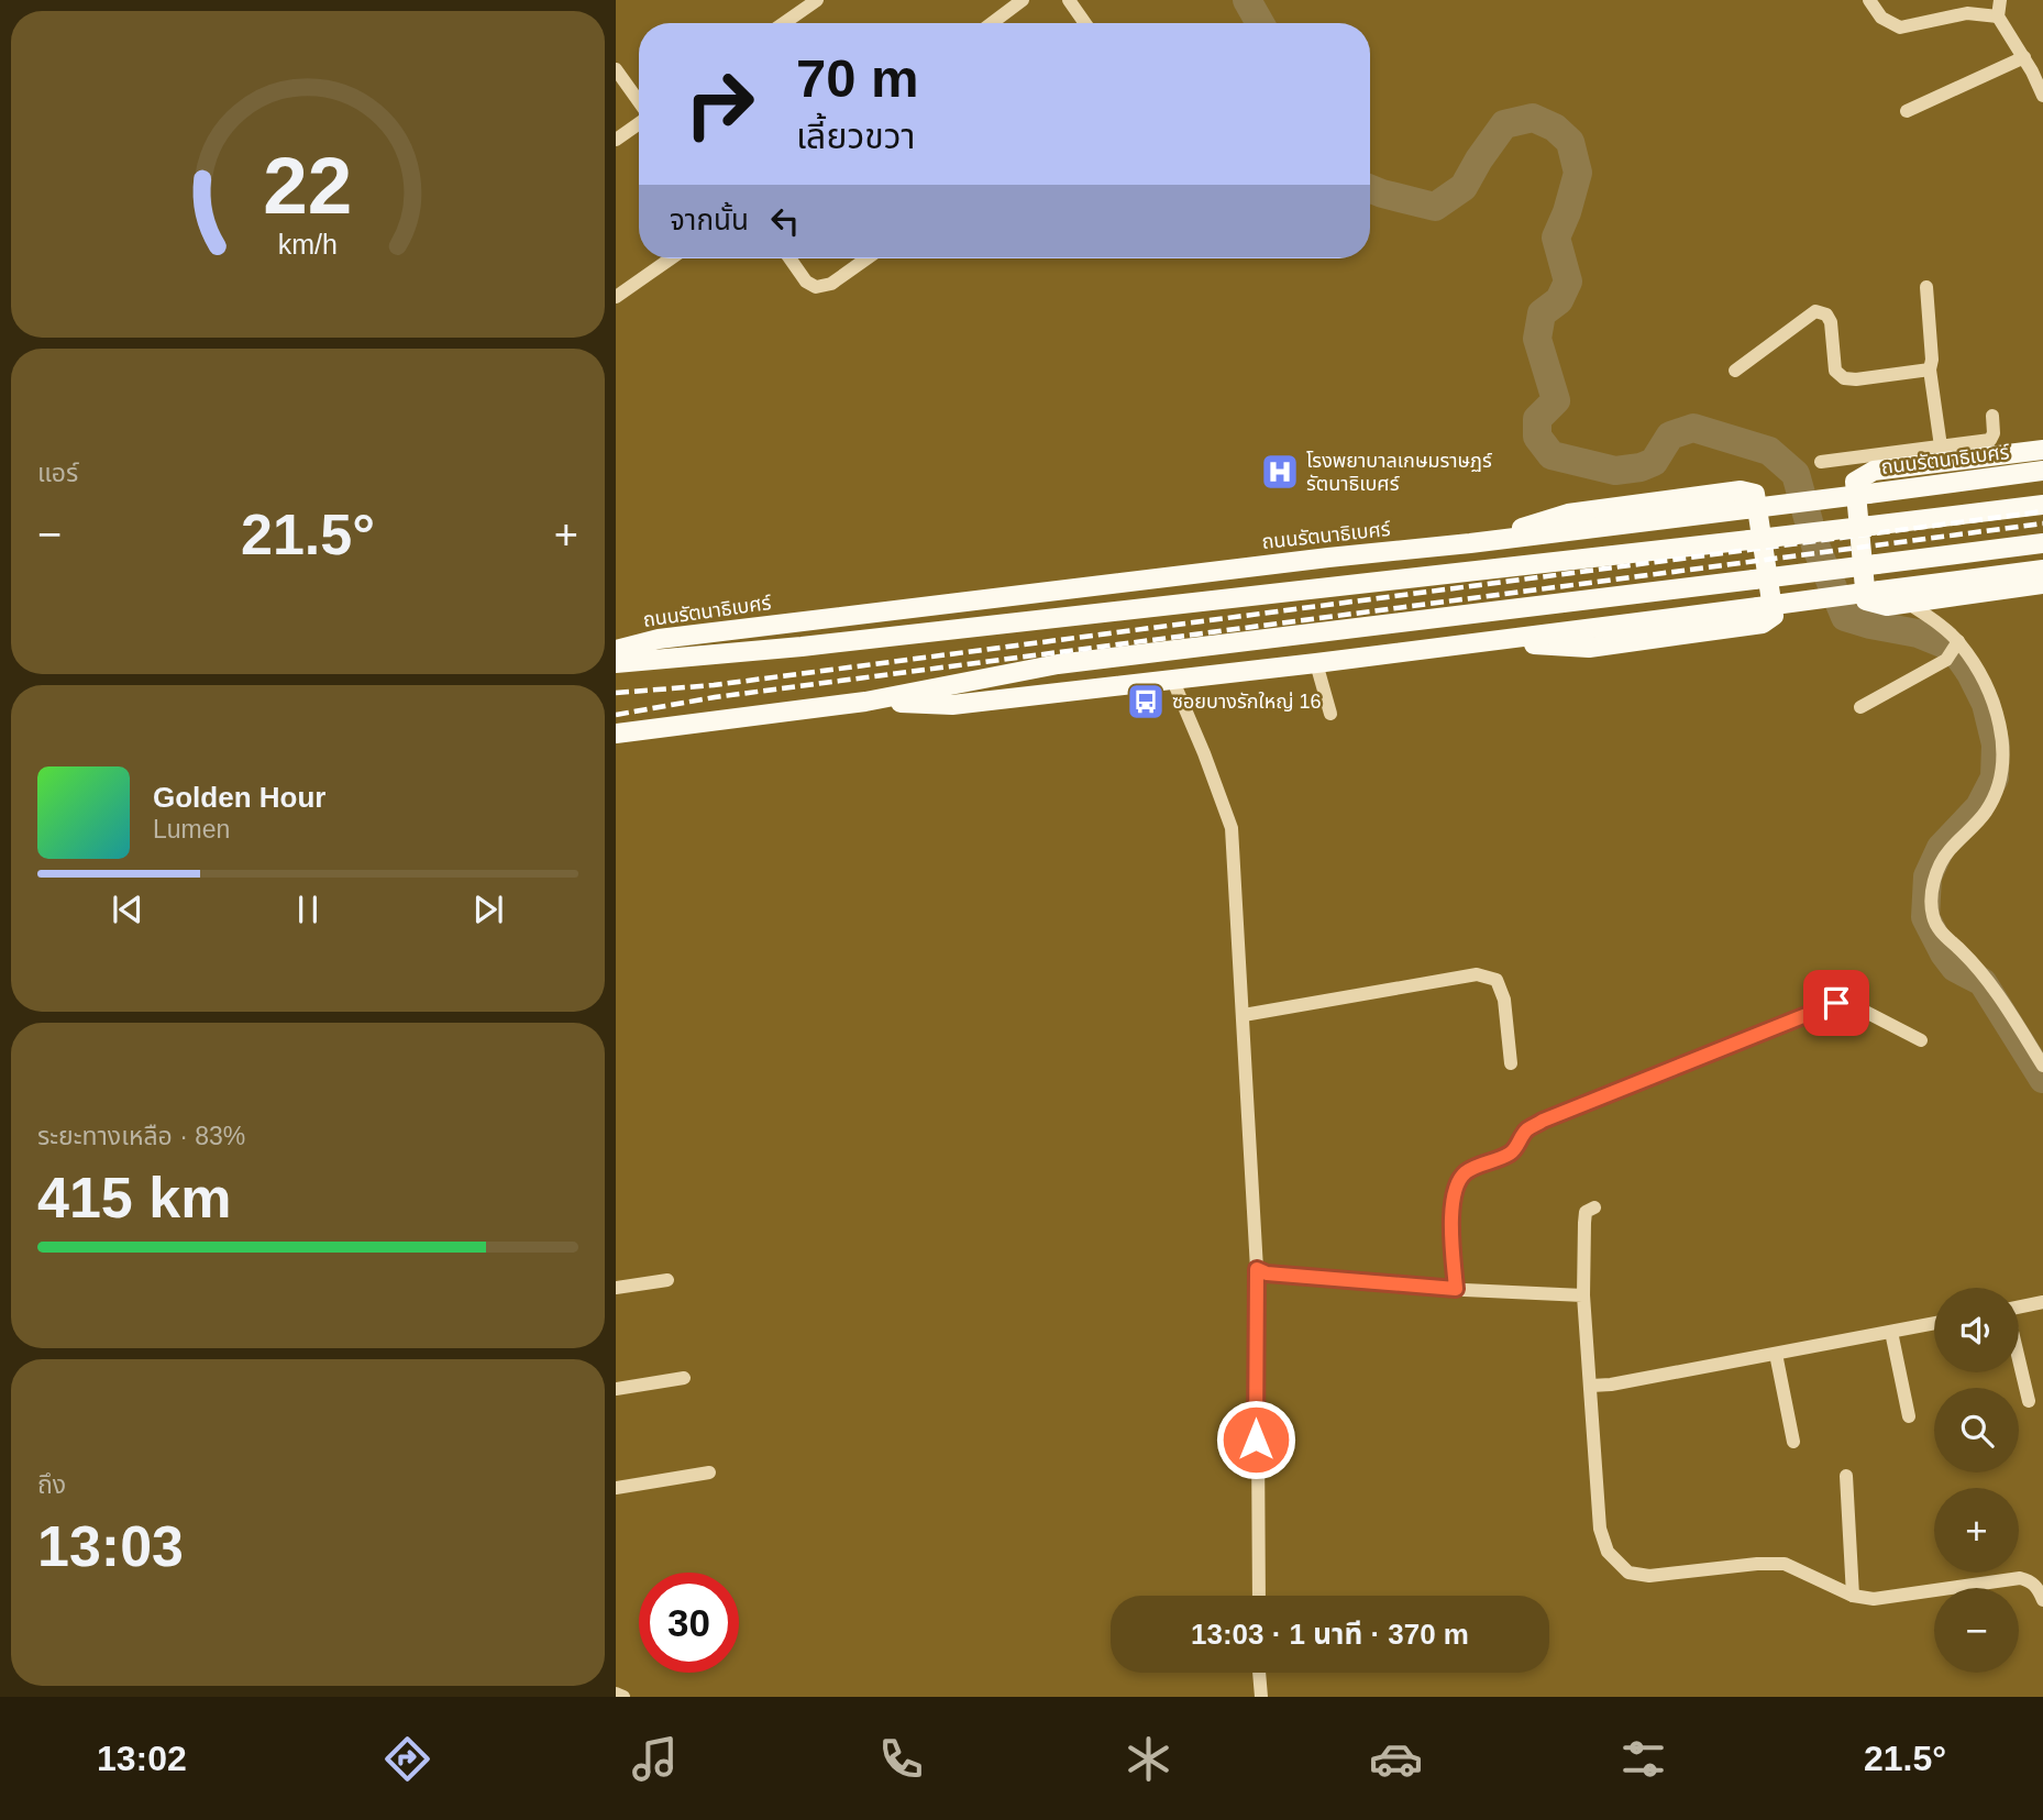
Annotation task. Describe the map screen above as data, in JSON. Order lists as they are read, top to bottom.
{
  "streets": {
    "main road": ["ถนนรัตนาธิเบศร์"]
  },
  "places": {
    "hospital": ["โรงพยาบาลเกษมราษฏร์ รัตนาธิเบศร์"],
    "bus stop": ["ซอยบางรักใหญ่ 16"]
  },
  "page": {
    "turn": ["70 m", "เลี้ยวขวา"],
    "then": "จากนั้น",
    "tile": [
      "แอร์",
      ["ระยะทางเหลือ · 83%", "415 km"],
      ["ถึง", "13:03"]
    ],
    "heat": ["−", "21.5°", "+"],
    "song": ["Golden Hour", "Lumen"],
    "map_buttons": ["+", "−"],
    "limit": "30",
    "trip": "13:03 · 1 นาที · 370 m",
    "tabs": ["13:02", "21.5°"],
    "gauge": ["22", "km/h"]
  }
}
